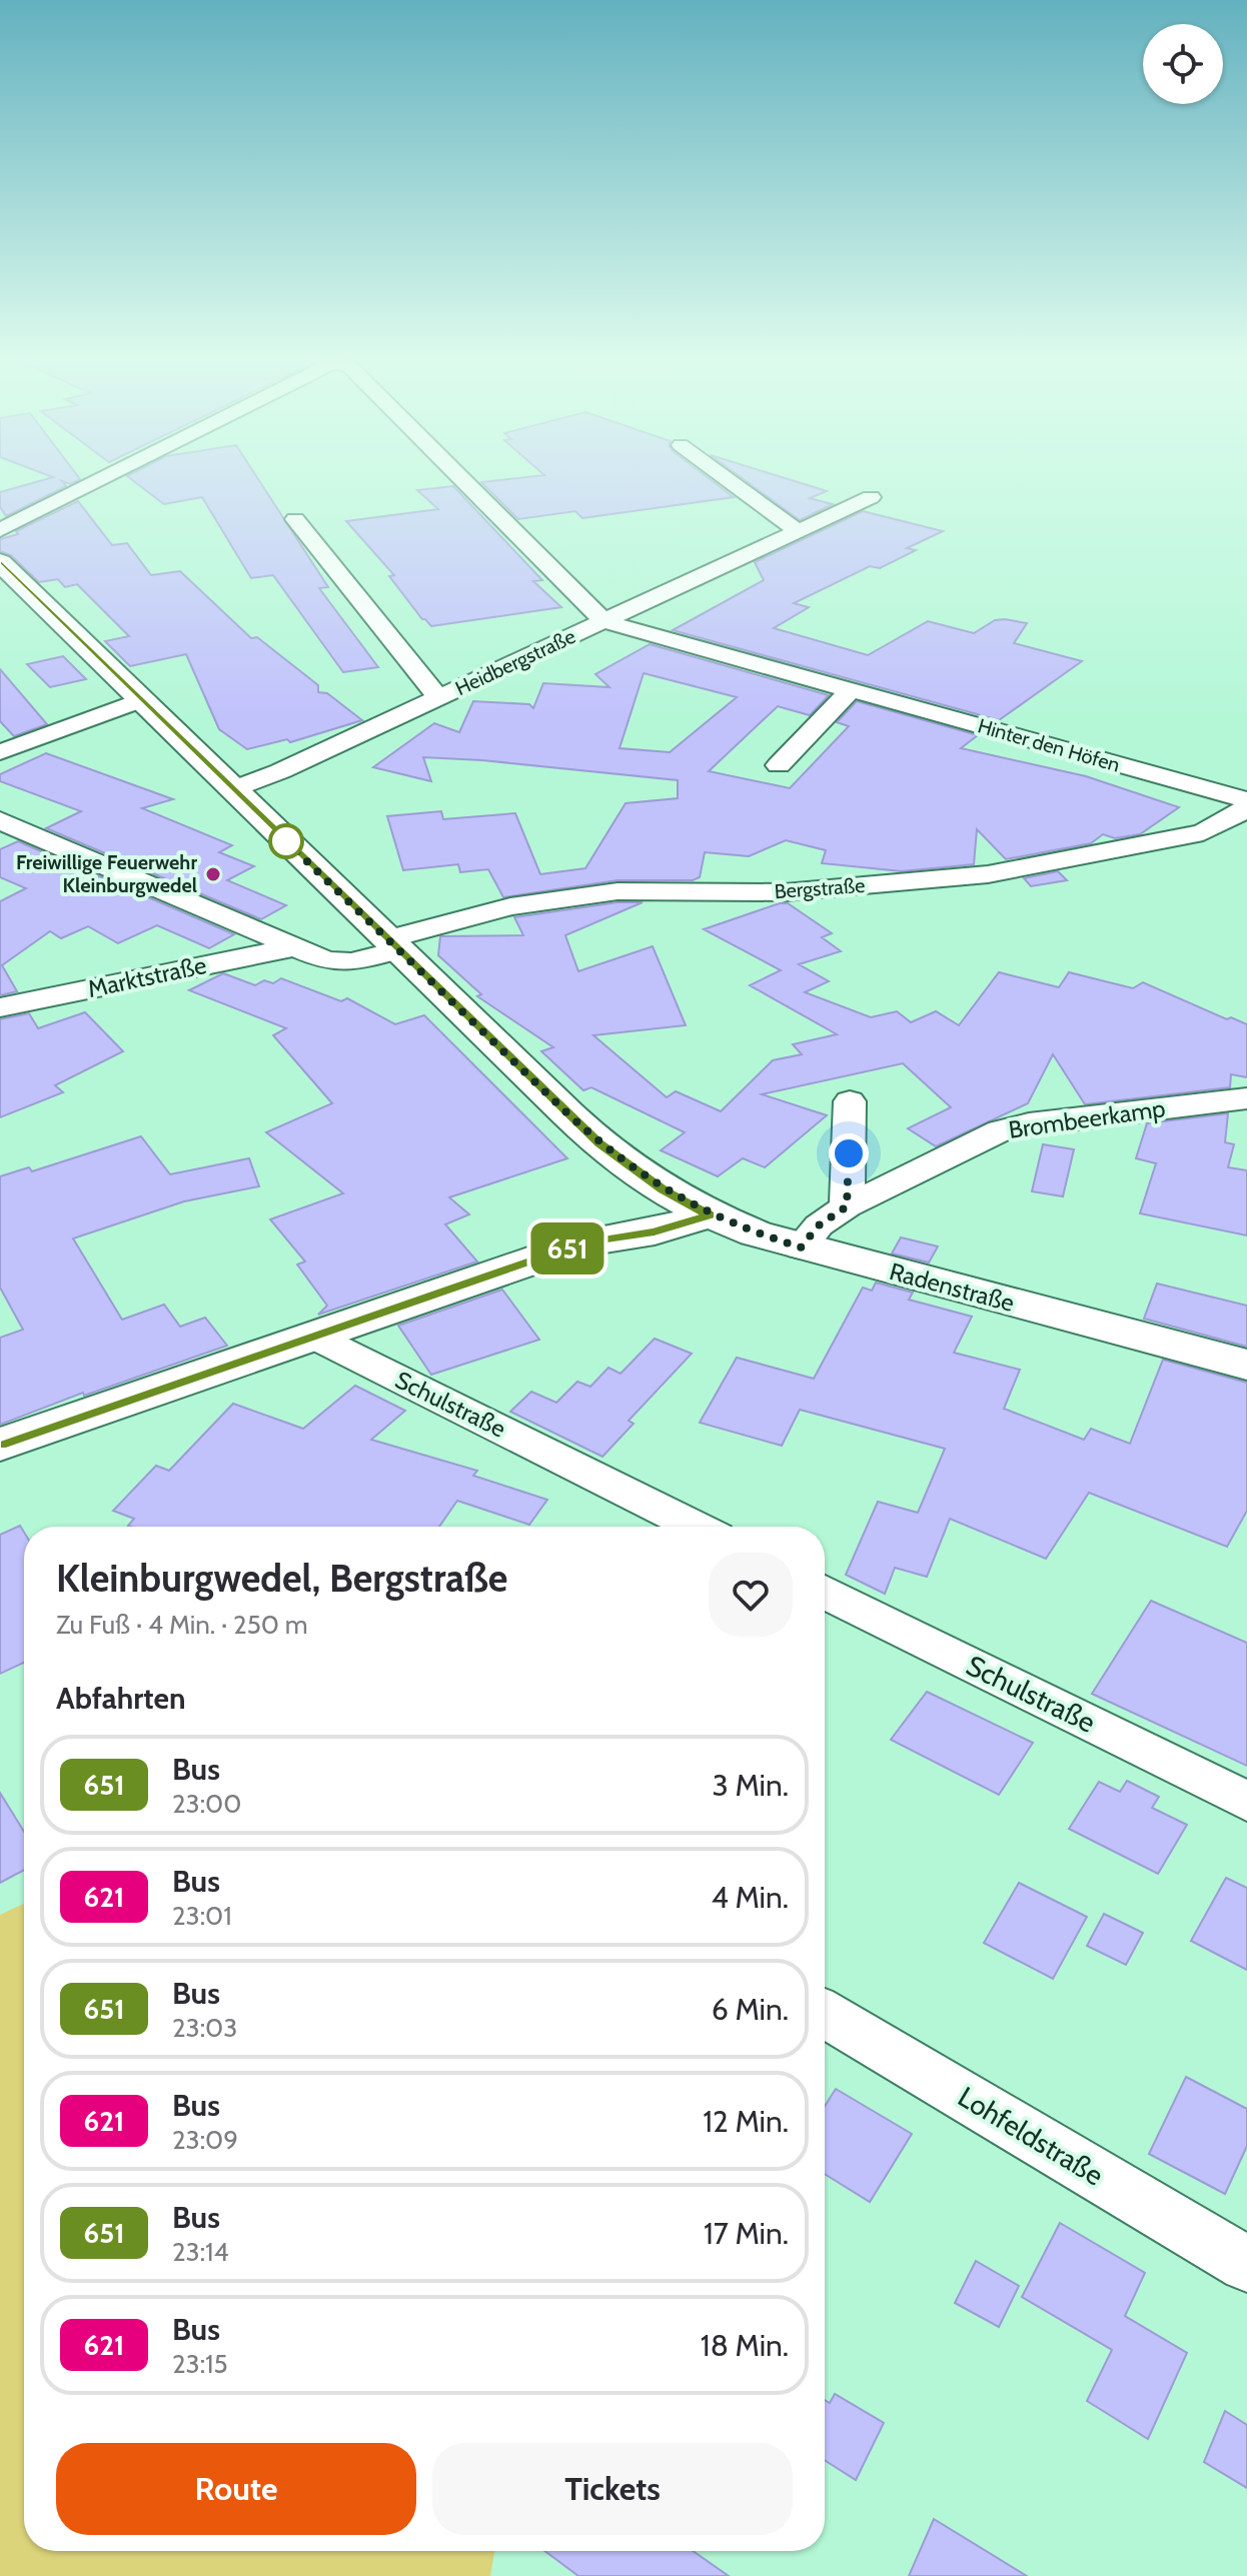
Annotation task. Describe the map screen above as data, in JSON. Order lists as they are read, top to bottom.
{
  "streets": {
    "street": [
      "Heidbergstraße",
      "Hinter den Höfen",
      "Bergstraße",
      "Marktstraße",
      "Brombeerkamp",
      "Radenstraße",
      "Schulstraße",
      "Lohfeldstraße"
    ]
  },
  "crossings": [
    ["Heidbergstraße", "Hinter den Höfen"],
    ["Heidbergstraße", "Radenstraße"],
    ["Bergstraße", "Marktstraße"],
    ["Bergstraße", "Radenstraße"],
    ["Brombeerkamp", "Radenstraße"]
  ],
  "places": ["Freiwillige Feuerwehr Kleinburgwedel"],
  "lines": ["bus line 651"],
  "page": {
    "on_map": "651",
    "heading": [
      ["Kleinburgwedel, Bergstraße", "Zu Fuß · 4 Min. · 250 m"],
      "Abfahrten"
    ],
    "list": [
      {
        "mark": "651",
        "name": "Bus",
        "note": "23:00",
        "value": "3 Min."
      },
      {
        "mark": "621",
        "name": "Bus",
        "note": "23:01",
        "value": "4 Min."
      },
      {
        "mark": "651",
        "name": "Bus",
        "note": "23:03",
        "value": "6 Min."
      },
      {
        "mark": "621",
        "name": "Bus",
        "note": "23:09",
        "value": "12 Min."
      },
      {
        "mark": "651",
        "name": "Bus",
        "note": "23:14",
        "value": "17 Min."
      },
      {
        "mark": "621",
        "name": "Bus",
        "note": "23:15",
        "value": "18 Min."
      }
    ],
    "buttons": ["Route", "Tickets"]
  }
}
